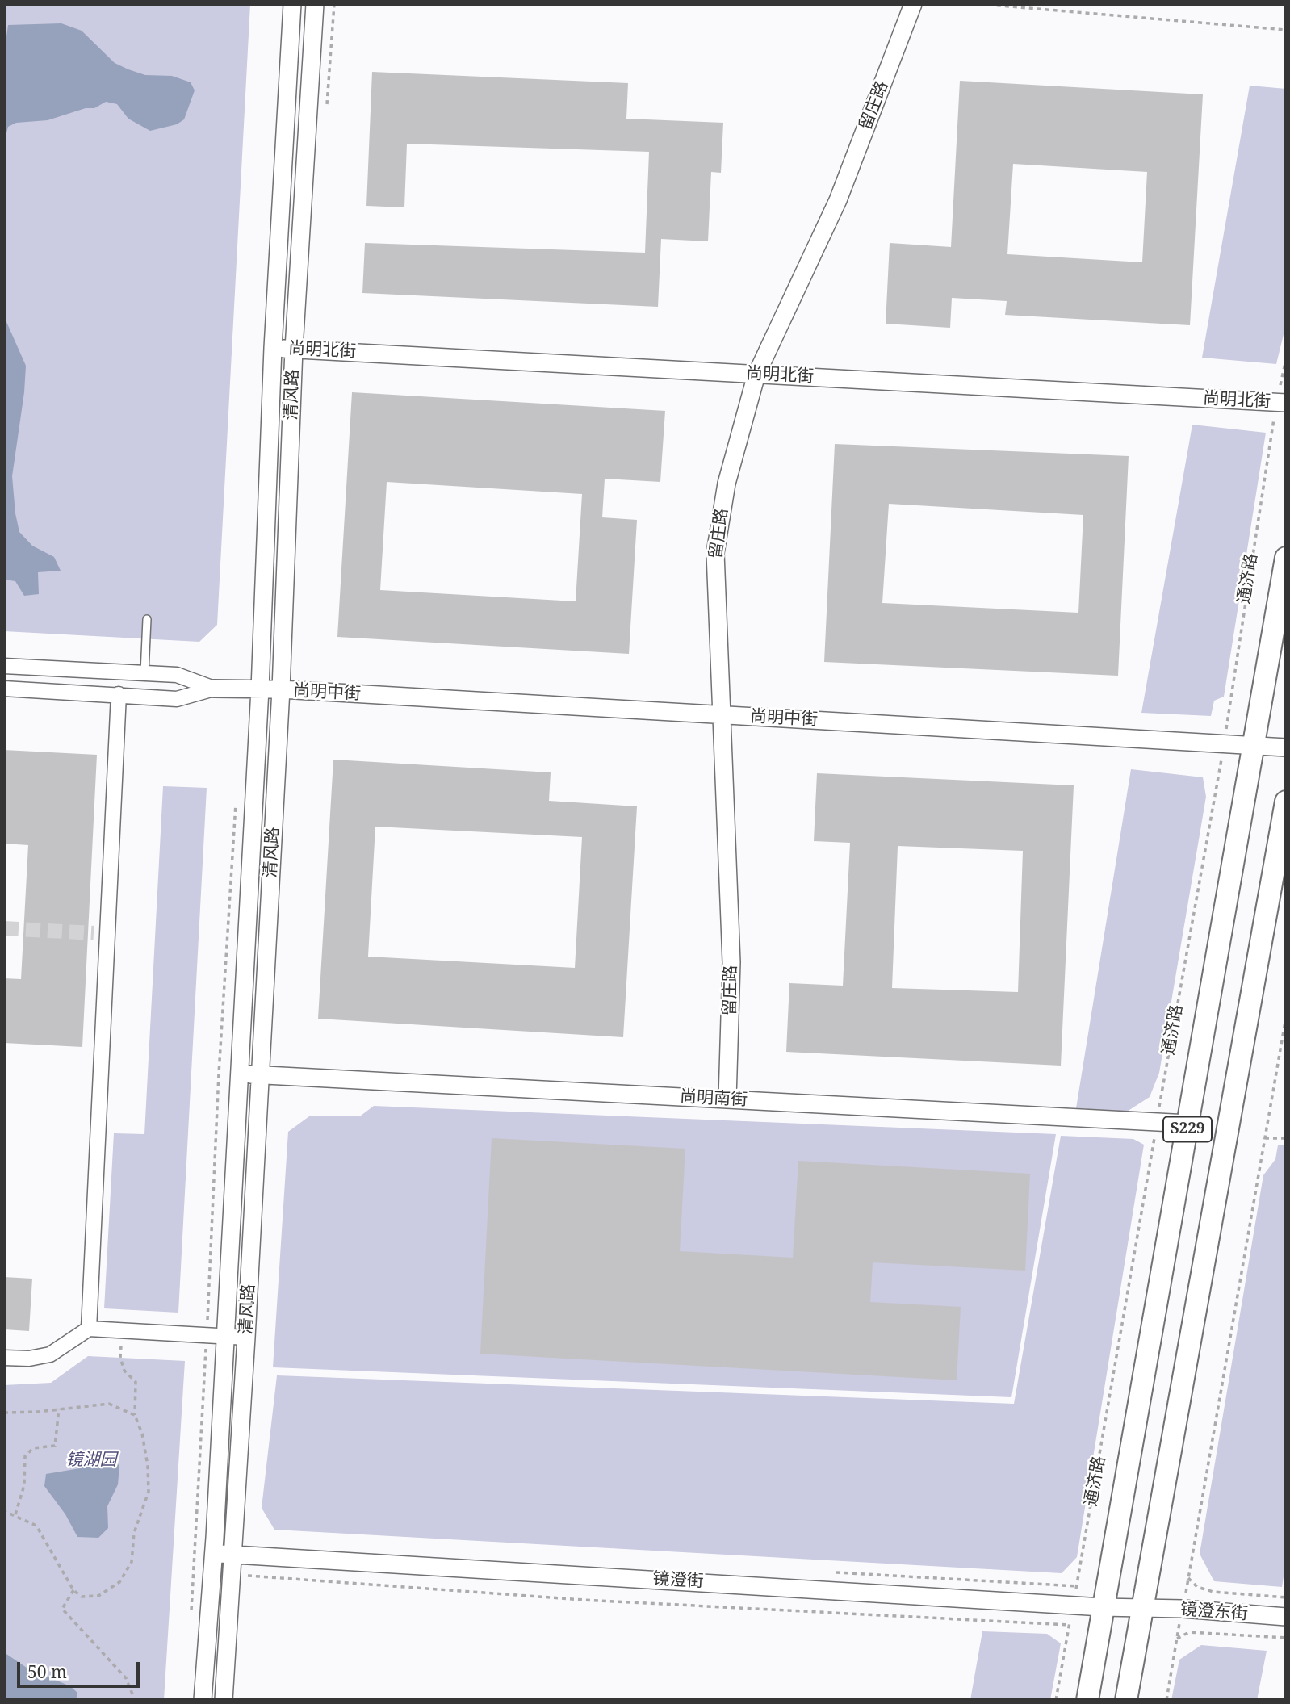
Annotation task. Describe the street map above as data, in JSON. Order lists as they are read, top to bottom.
{
  "streets": {
    "main road": ["通济路", "S229"],
    "street": [
      "留庄路",
      "尚明北街",
      "清风路",
      "尚明中街",
      "尚明南街",
      "镜澄街",
      "镜澄东街"
    ]
  },
  "crossings": [
    ["留庄路", "尚明北街"],
    ["留庄路", "尚明中街"],
    ["留庄路", "尚明南街"],
    ["尚明北街", "清风路"],
    ["尚明北街", "通济路"],
    ["清风路", "尚明中街"],
    ["清风路", "尚明南街"],
    ["清风路", "镜澄街"],
    ["通济路", "尚明中街"],
    ["通济路", "尚明南街"],
    ["通济路", "镜澄街"],
    ["S229", "镜澄街"],
    ["S229", "镜澄东街"],
    ["镜澄街", "镜澄东街"]
  ],
  "parks": ["镜湖园"],
  "scale_bar": "50 m"
}
